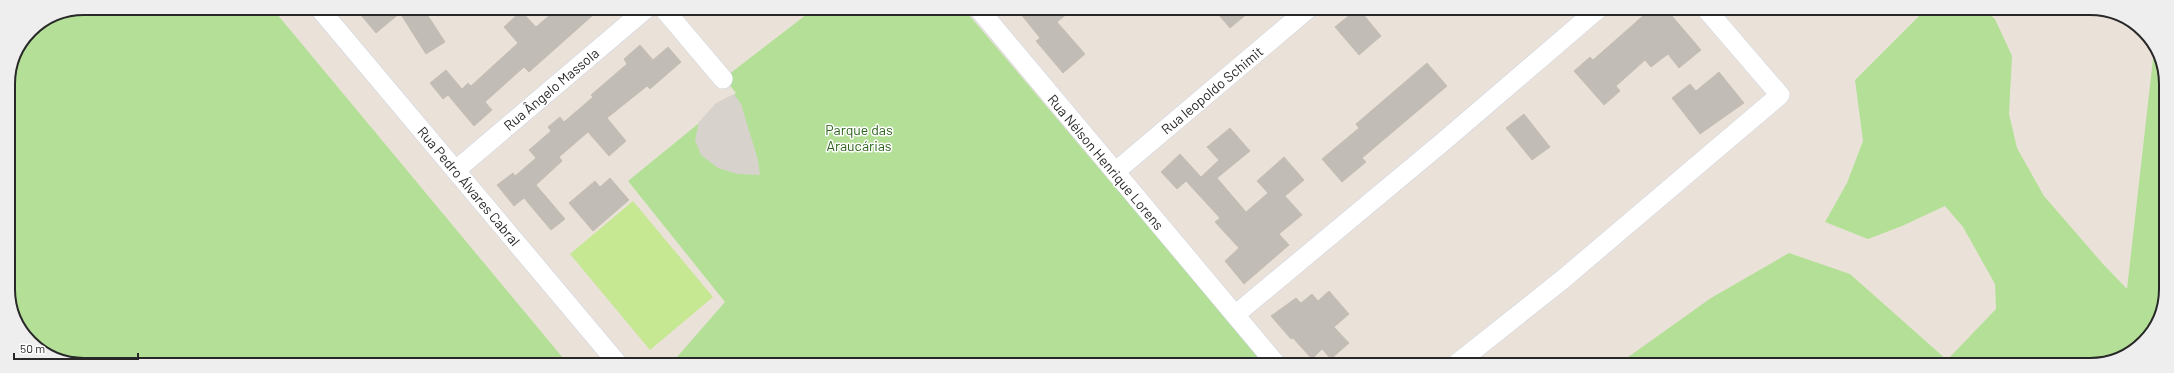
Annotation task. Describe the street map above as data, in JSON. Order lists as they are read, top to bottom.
{
  "streets": {
    "street": [
      "Rua Ângelo Massola",
      "Rua leopoldo Schimit",
      "Rua Nélson Henrique Lorens",
      "Rua Pedro Álvares Cabral"
    ]
  },
  "crossings": [
    ["Rua Ângelo Massola", "Rua Pedro Álvares Cabral"],
    ["Rua leopoldo Schimit", "Rua Nélson Henrique Lorens"]
  ],
  "parks": ["Parque das Araucárias"],
  "scale_bar": "50 m"
}
